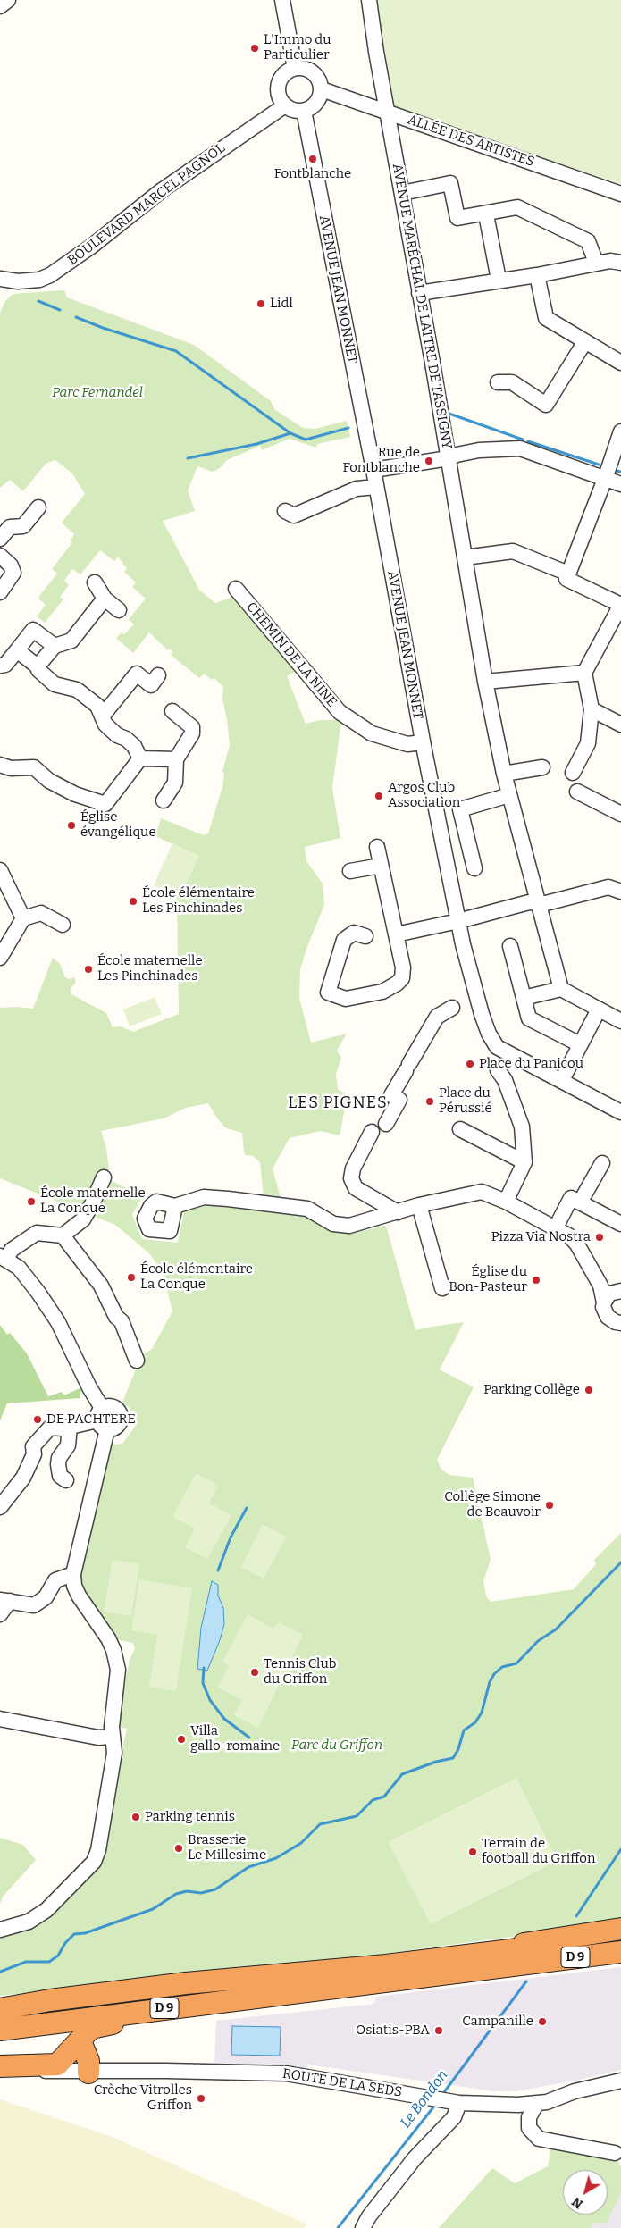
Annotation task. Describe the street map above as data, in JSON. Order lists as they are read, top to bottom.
{
  "streets": {
    "highway": ["D 9"],
    "street": [
      "ALLÉE DES ARTISTES",
      "BOULEVARD MARCEL PAGNOL",
      "AVENUE JEAN MONNET",
      "AVENUE MARÉCHAL DE LATTRE DE TASSIGNY",
      "CHEMIN DE LA NINE",
      "ROUTE DE LA SEDS"
    ]
  },
  "crossings": [
    ["ALLÉE DES ARTISTES", "BOULEVARD MARCEL PAGNOL"],
    ["ALLÉE DES ARTISTES", "AVENUE JEAN MONNET"],
    ["ALLÉE DES ARTISTES", "AVENUE MARÉCHAL DE LATTRE DE TASSIGNY"],
    ["BOULEVARD MARCEL PAGNOL", "AVENUE JEAN MONNET"],
    ["AVENUE JEAN MONNET", "CHEMIN DE LA NINE"]
  ],
  "districts": ["LES PIGNES"],
  "water": ["Le Bondon"],
  "parks": ["Parc Fernandel", "Parc du Griffon"],
  "places": [
    "L'Immo du Particulier",
    "Fontblanche",
    "Lidl",
    "Rue de Fontblanche",
    "Argos Club Association",
    "Église évangélique",
    "École élémentaire Les Pinchinades",
    "École maternelle Les Pinchinades",
    "Place du Panicou",
    "Place du Pérussié",
    "École maternelle La Conque",
    "Pizza Via Nostra",
    "École élémentaire La Conque",
    "Église du Bon-Pasteur",
    "Parking Collège",
    "DE PACHTERE",
    "Collège Simone de Beauvoir",
    "Tennis Club du Griffon",
    "Villa gallo-romaine",
    "Parking tennis",
    "Brasserie Le Millesime",
    "Terrain de football du Griffon",
    "Campanille",
    "Osiatis-PBA",
    "Crèche Vitrolles Griffon"
  ],
  "north": "bottom left"
}
